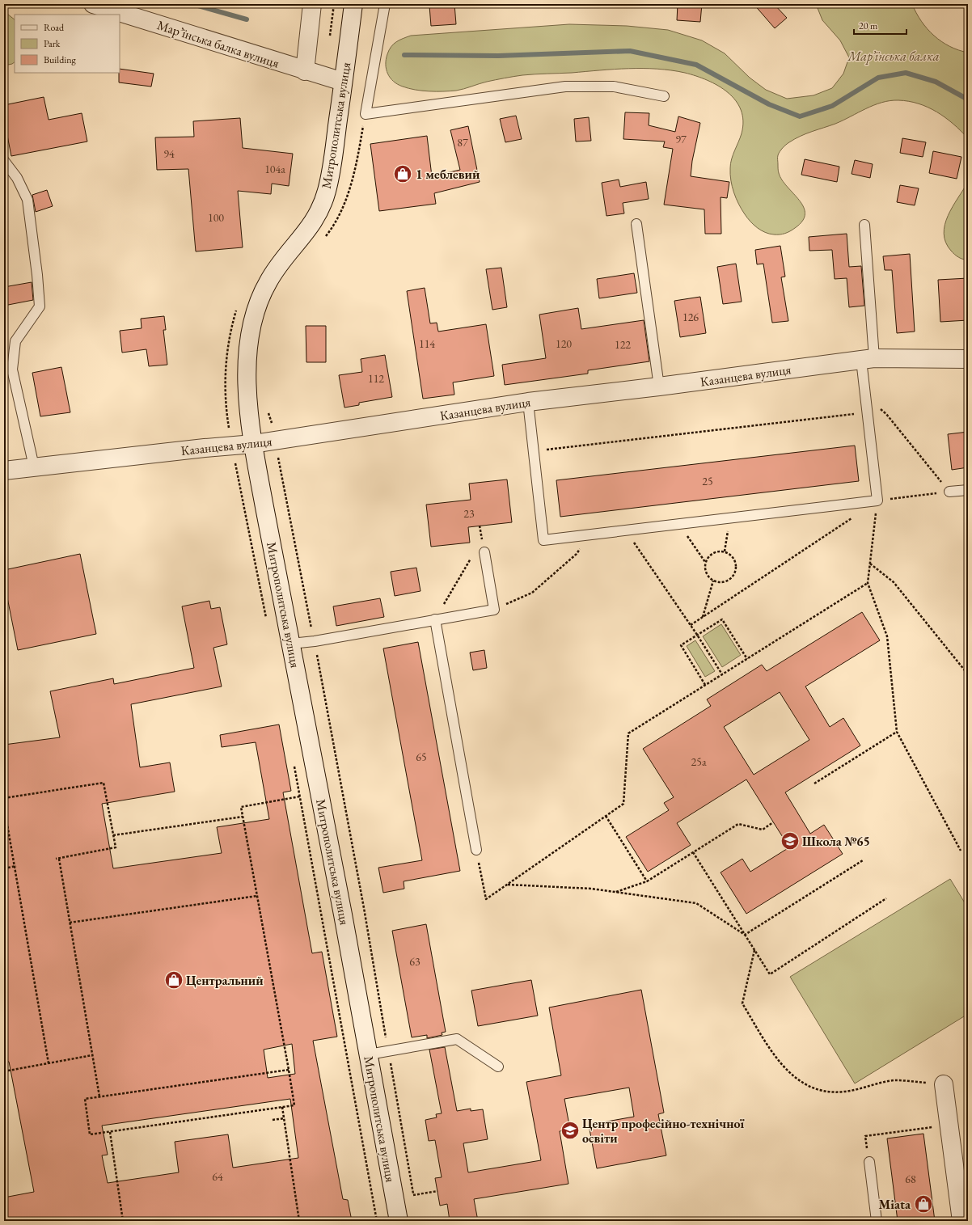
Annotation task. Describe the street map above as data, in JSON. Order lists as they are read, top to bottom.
{
  "streets": {
    "street": ["Мар’їнська балка вулиця", "Митрополитська вулиця", "Казанцева вулиця"]
  },
  "crossings": [
    ["Мар’їнська балка вулиця", "Митрополитська вулиця"],
    ["Митрополитська вулиця", "Казанцева вулиця"]
  ],
  "parks": ["Мар’їнська балка"],
  "places": {
    "shop": ["1 меблевий", "Центральний", "Miata"],
    "school or university": ["Школа №65", "Центр професійно-технічної освіти"]
  },
  "house_numbers": [
    "97",
    "87",
    "94",
    "104а",
    "100",
    "126",
    "114",
    "120",
    "122",
    "112",
    "25",
    "23",
    "65",
    "25а",
    "63",
    "64",
    "68"
  ],
  "legend": ["Road", "Park", "Building"],
  "scale_bar": "20 m"
}
